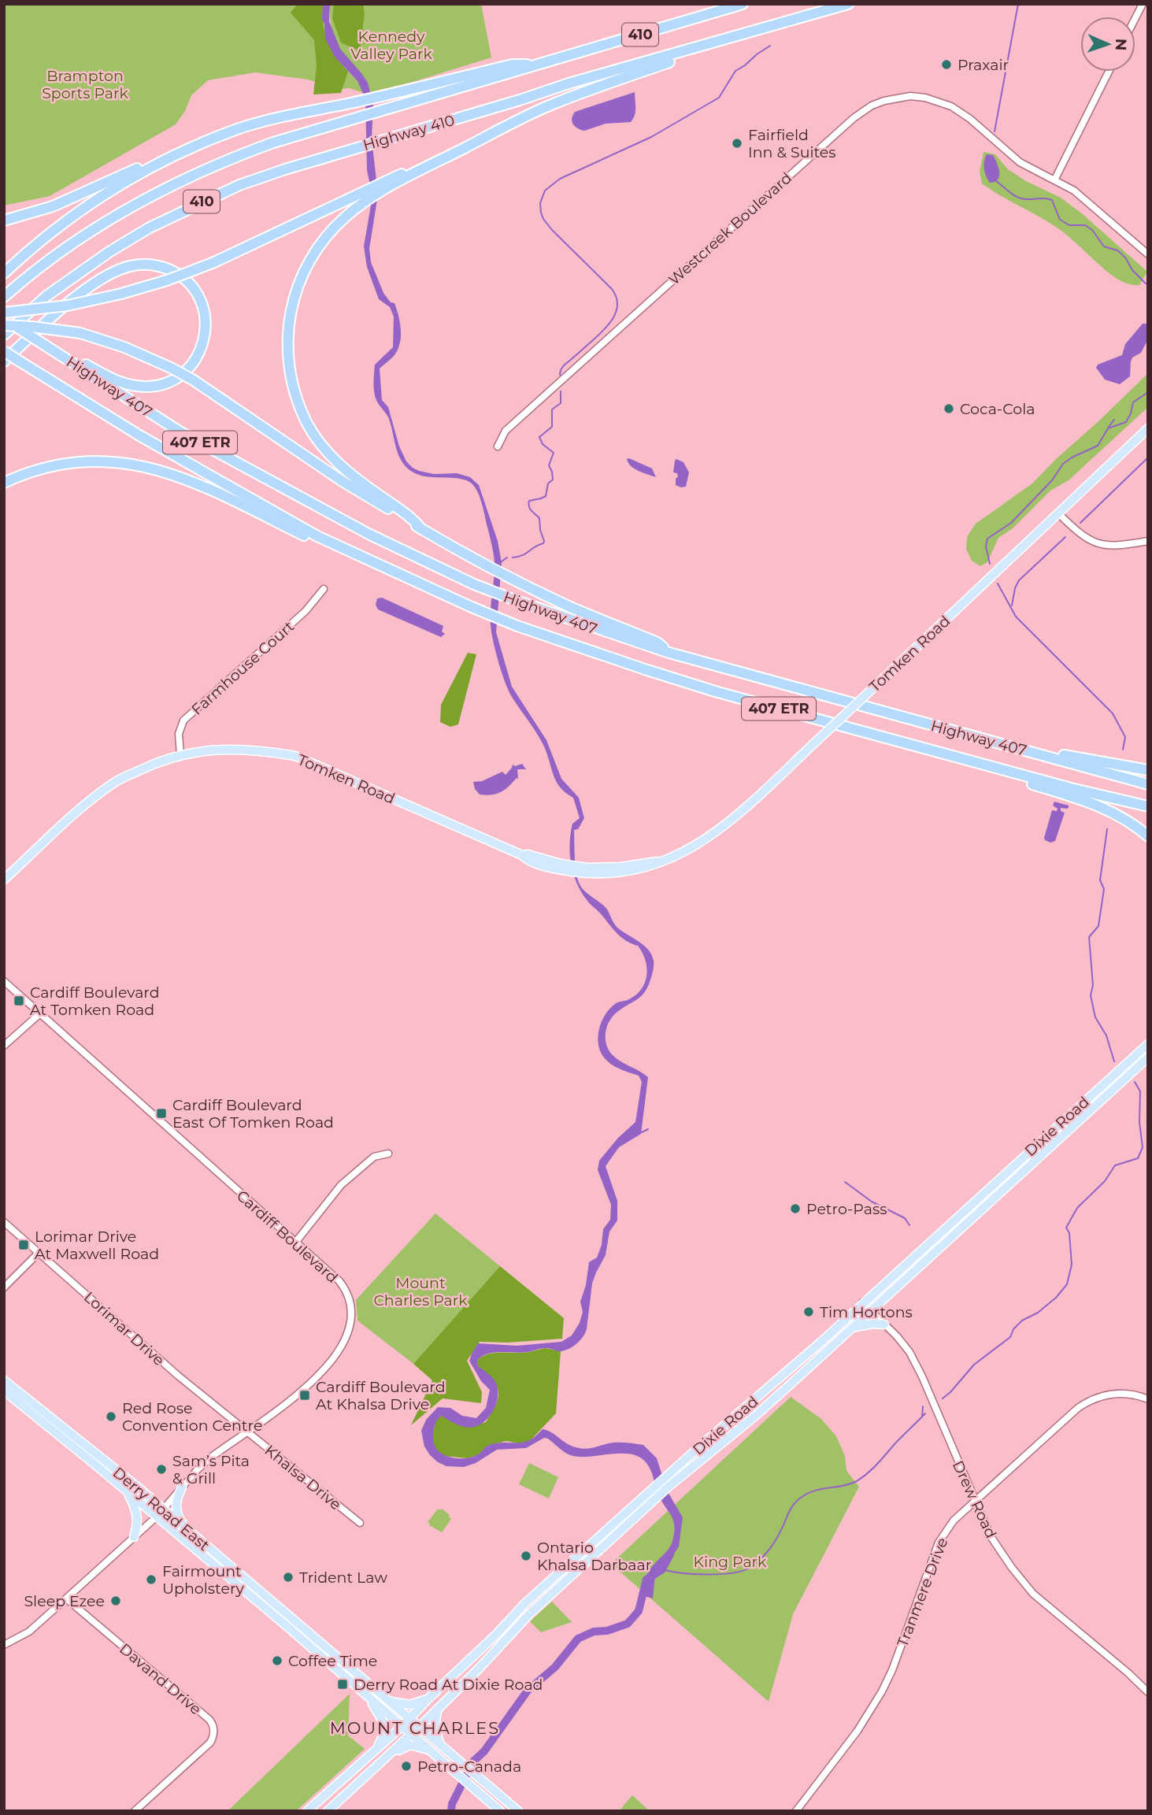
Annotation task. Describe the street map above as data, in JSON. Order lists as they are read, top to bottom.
{
  "streets": {
    "highway": [
      "410",
      "Highway 410",
      "Highway 407",
      "407 ETR"
    ],
    "main road": ["Tomken Road", "Dixie Road", "Derry Road East"],
    "street": [
      "Westcreek Boulevard",
      "Farmhouse Court",
      "Cardiff Boulevard",
      "Lorimar Drive",
      "Khalsa Drive",
      "Drew Road",
      "Tranmere Drive",
      "Davand Drive"
    ]
  },
  "crossings": [
    ["Tomken Road", "Farmhouse Court"],
    ["Dixie Road", "Drew Road"],
    ["Dixie Road", "Derry Road East"],
    ["Cardiff Boulevard", "Lorimar Drive"],
    ["Cardiff Boulevard", "Khalsa Drive"],
    ["Cardiff Boulevard", "Derry Road East"],
    ["Cardiff Boulevard", "Davand Drive"],
    ["Lorimar Drive", "Khalsa Drive"],
    ["Drew Road", "Tranmere Drive"]
  ],
  "districts": ["MOUNT CHARLES"],
  "parks": [
    "Kennedy Valley Park",
    "Brampton Sports Park",
    "Mount Charles Park",
    "King Park"
  ],
  "places": {
    "other": [
      "Praxair",
      "Fairfield Inn & Suites",
      "Coca-Cola",
      "Petro-Pass",
      "Tim Hortons",
      "Red Rose Convention Centre",
      "Sam’s Pita & Grill",
      "Ontario Khalsa Darbaar",
      "Trident Law",
      "Fairmount Upholstery",
      "Sleep Ezee",
      "Coffee Time",
      "Petro-Canada"
    ],
    "transit": [
      "Cardiff Boulevard At Tomken Road",
      "Cardiff Boulevard East Of Tomken Road",
      "Lorimar Drive At Maxwell Road",
      "Cardiff Boulevard At Khalsa Drive",
      "Derry Road At Dixie Road"
    ]
  },
  "north": "right"
}
